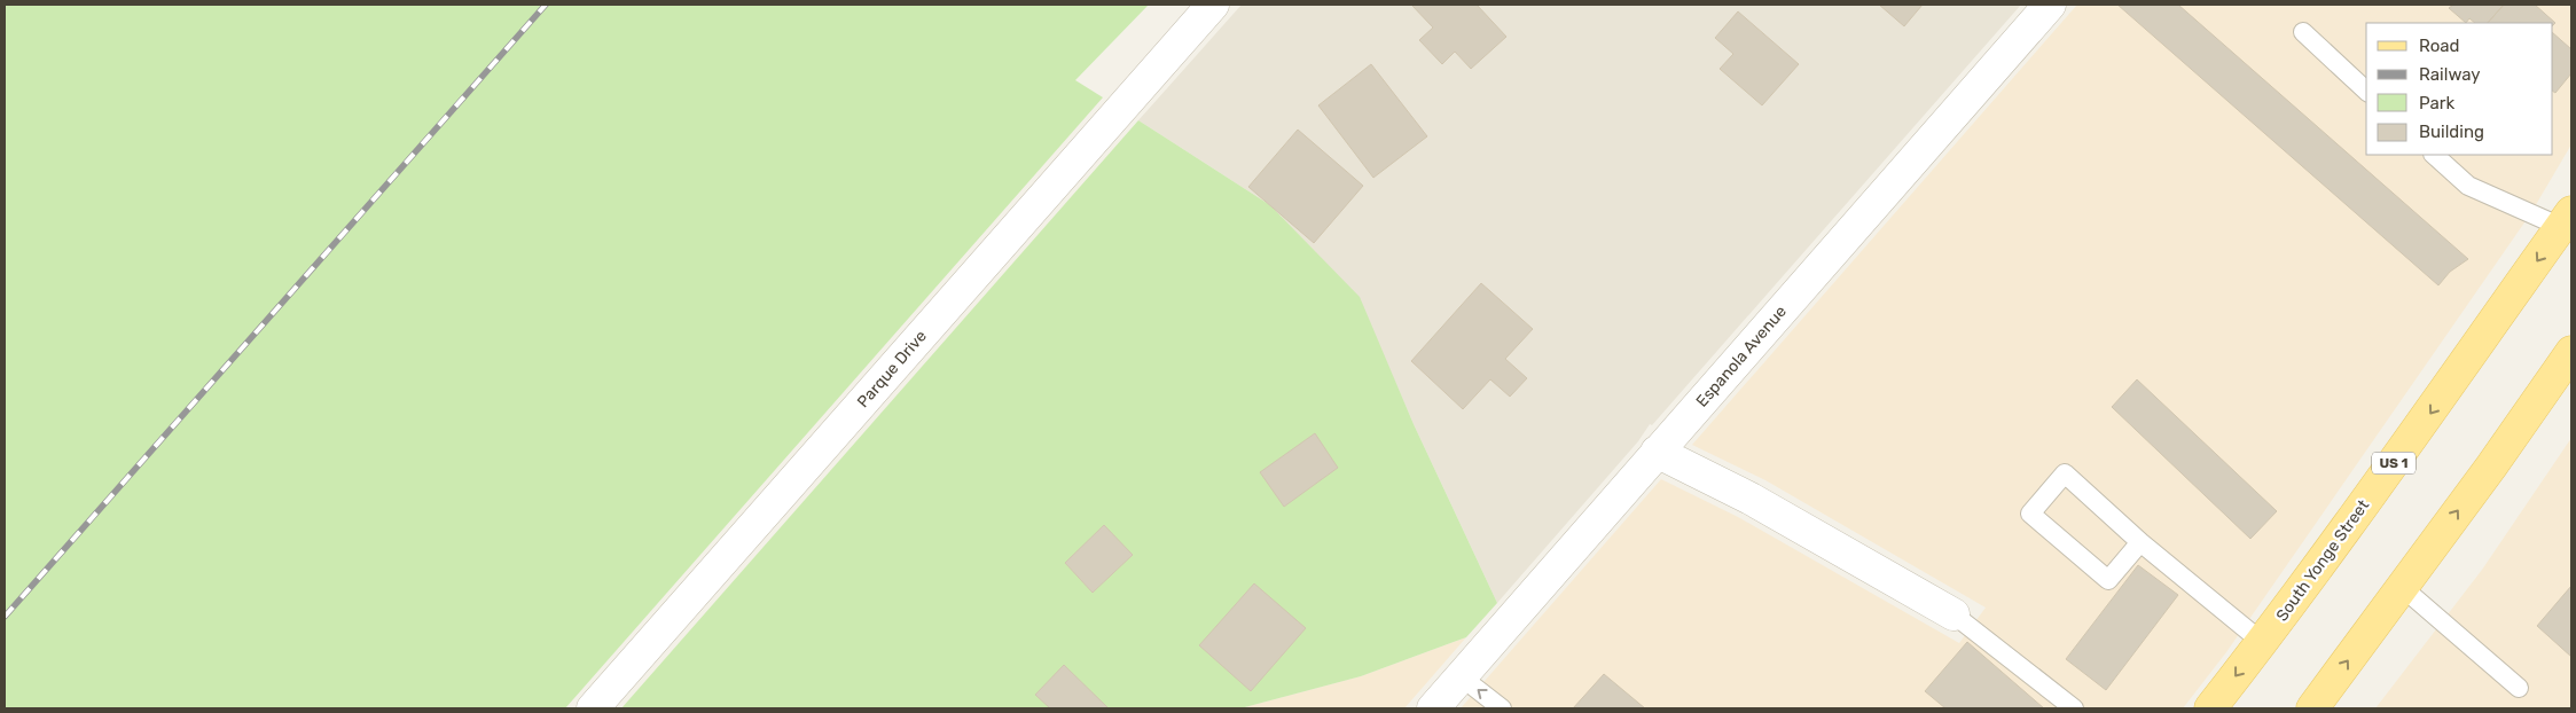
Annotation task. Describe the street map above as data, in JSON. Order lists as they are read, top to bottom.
{
  "streets": {
    "main road": ["US 1", "South Yonge Street"],
    "street": ["Espanola Avenue", "Parque Drive"]
  },
  "legend": [
    "Road",
    "Railway",
    "Park",
    "Building"
  ]
}
